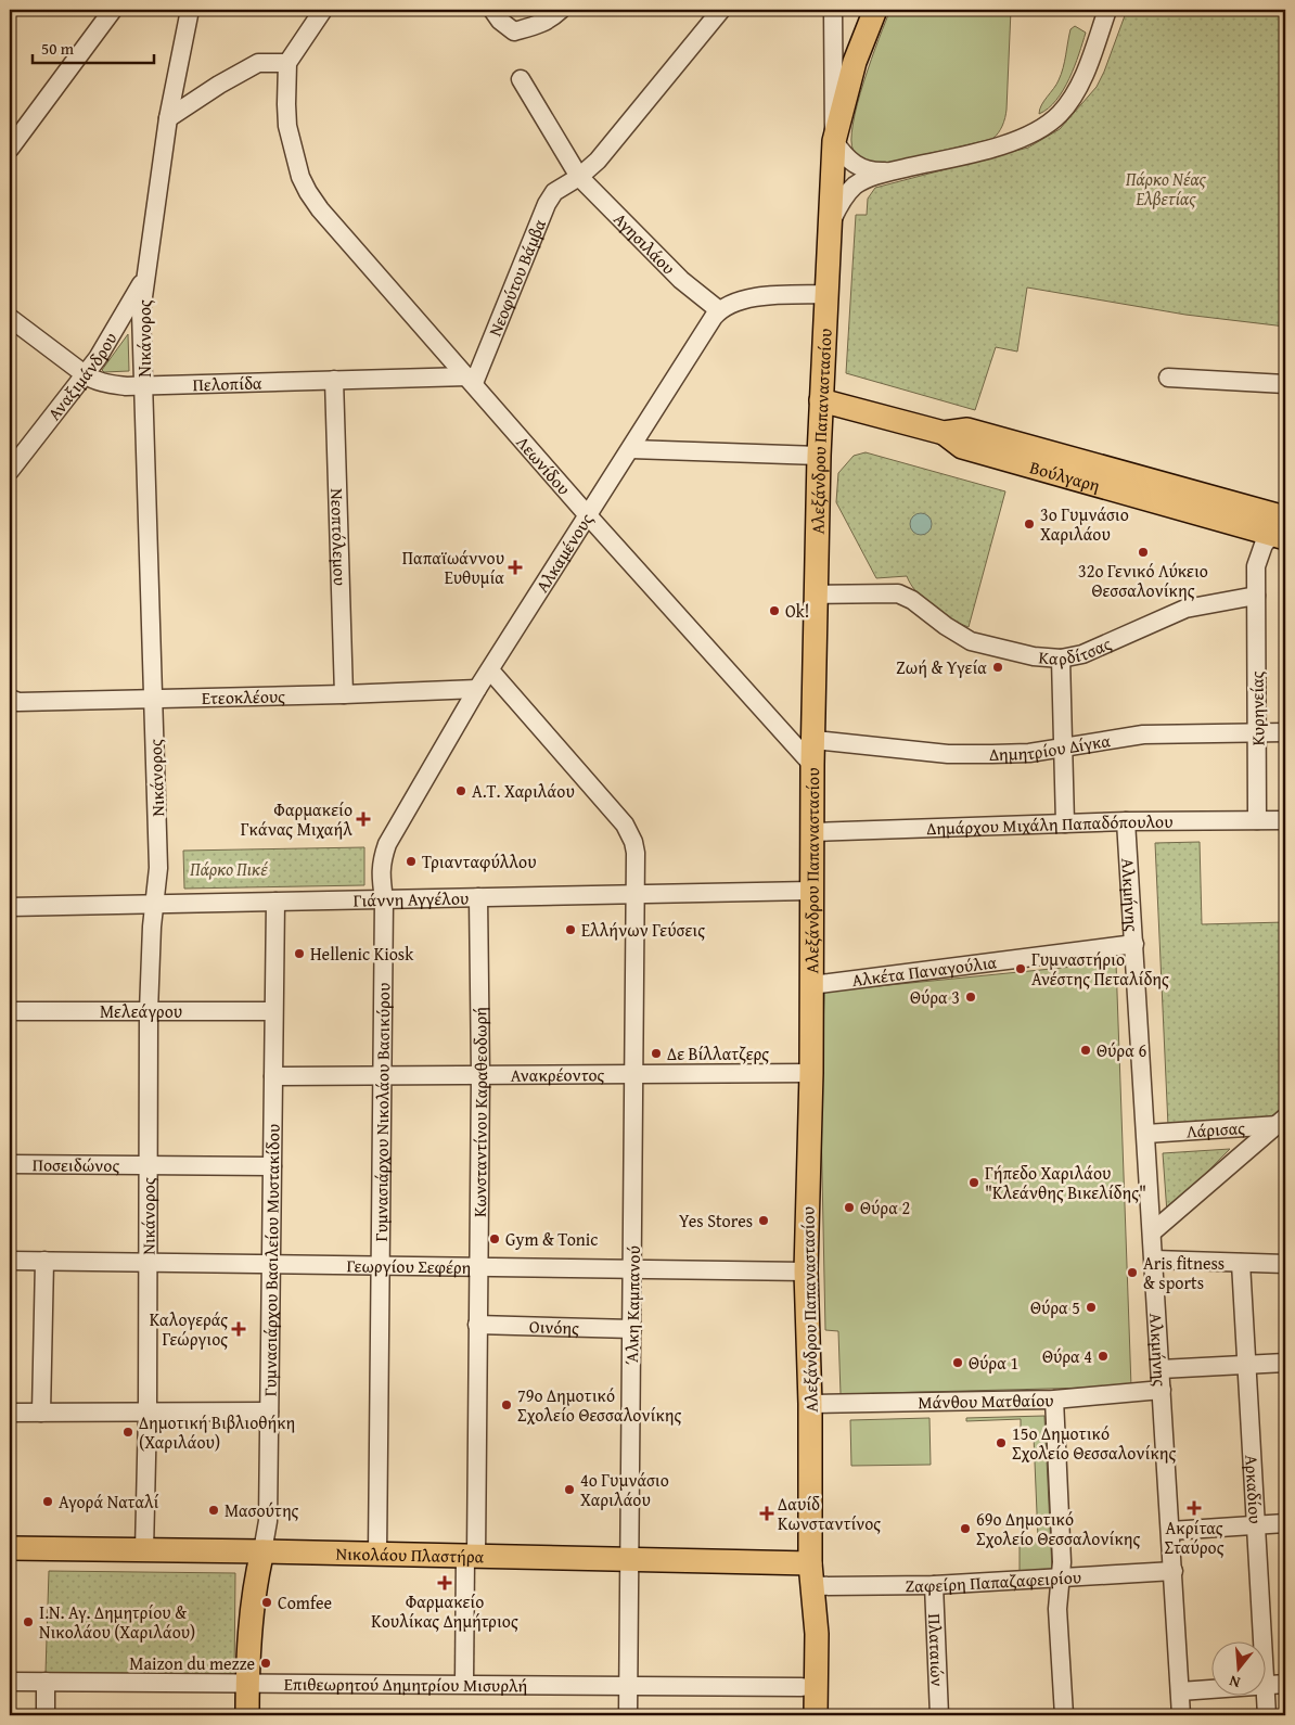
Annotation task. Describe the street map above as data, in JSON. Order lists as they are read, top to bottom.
{
  "streets": {
    "main road": [
      "Αλεξάνδρου Παπαναστασίου",
      "Βούλγαρη",
      "Γυμνασιάρχου Βασιλείου Μυστακίδου",
      "Νικολάου Πλαστήρα"
    ],
    "street": [
      "Αγησιλάου",
      "Νεοφύτου Βάμβα",
      "Νικάνορος",
      "Αναξιμάνδρου",
      "Πελοπίδα",
      "Λεωνίδου",
      "Νεοπτόλεμου",
      "Αλκαμένους",
      "Καρδίτσας",
      "Ετεοκλέους",
      "Κυρηνείας",
      "Δημητρίου Δίγκα",
      "Δημάρχου Μιχάλη Παπαδόπουλου",
      "Αλκμήνης",
      "Γιάννη Αγγέλου",
      "Αλκέτα Παναγούλια",
      "Μελεάγρου",
      "Ανακρέοντος",
      "Γυμνασιάρχου Νικολάου Βασικύρου",
      "Κωνσταντίνου Καραθεοδωρή",
      "Λάρισας",
      "Ποσειδώνος",
      "Γεωργίου Σεφέρη",
      "Άλκη Καμπανού",
      "Οινόης",
      "Μάνθου Ματθαίου",
      "Αρκαδίου",
      "Ζαφείρη Παπαζαφειρίου",
      "Πλαταιών",
      "Επιθεωρητού Δημητρίου Μισυρλή"
    ]
  },
  "crossings": [
    ["Αγησιλάου", "Νεοφύτου Βάμβα"],
    ["Αγησιλάου", "Αλκαμένους"],
    ["Νεοφύτου Βάμβα", "Πελοπίδα"],
    ["Νεοφύτου Βάμβα", "Λεωνίδου"],
    ["Νικάνορος", "Αναξιμάνδρου"],
    ["Νικάνορος", "Πελοπίδα"],
    ["Νικάνορος", "Ετεοκλέους"],
    ["Νικάνορος", "Γιάννη Αγγέλου"],
    ["Νικάνορος", "Μελεάγρου"],
    ["Νικάνορος", "Ποσειδώνος"],
    ["Νικάνορος", "Γεωργίου Σεφέρη"],
    ["Νικάνορος", "Νικολάου Πλαστήρα"],
    ["Αναξιμάνδρου", "Πελοπίδα"],
    ["Πελοπίδα", "Λεωνίδου"],
    ["Πελοπίδα", "Νεοπτόλεμου"],
    ["Αλεξάνδρου Παπαναστασίου", "Λεωνίδου"],
    ["Αλεξάνδρου Παπαναστασίου", "Βούλγαρη"],
    ["Αλεξάνδρου Παπαναστασίου", "Καρδίτσας"],
    ["Αλεξάνδρου Παπαναστασίου", "Δημητρίου Δίγκα"],
    ["Αλεξάνδρου Παπαναστασίου", "Δημάρχου Μιχάλη Παπαδόπουλου"],
    ["Αλεξάνδρου Παπαναστασίου", "Γιάννη Αγγέλου"],
    ["Αλεξάνδρου Παπαναστασίου", "Αλκέτα Παναγούλια"],
    ["Αλεξάνδρου Παπαναστασίου", "Ανακρέοντος"],
    ["Αλεξάνδρου Παπαναστασίου", "Γεωργίου Σεφέρη"],
    ["Αλεξάνδρου Παπαναστασίου", "Μάνθου Ματθαίου"],
    ["Αλεξάνδρου Παπαναστασίου", "Νικολάου Πλαστήρα"],
    ["Αλεξάνδρου Παπαναστασίου", "Ζαφείρη Παπαζαφειρίου"],
    ["Αλεξάνδρου Παπαναστασίου", "Επιθεωρητού Δημητρίου Μισυρλή"],
    ["Λεωνίδου", "Αλκαμένους"],
    ["Νεοπτόλεμου", "Ετεοκλέους"],
    ["Αλκαμένους", "Ετεοκλέους"],
    ["Αλκαμένους", "Γιάννη Αγγέλου"],
    ["Αλκαμένους", "Γυμνασιάρχου Νικολάου Βασικύρου"],
    ["Καρδίτσας", "Κυρηνείας"],
    ["Κυρηνείας", "Δημητρίου Δίγκα"],
    ["Κυρηνείας", "Δημάρχου Μιχάλη Παπαδόπουλου"],
    ["Δημάρχου Μιχάλη Παπαδόπουλου", "Αλκμήνης"],
    ["Αλκμήνης", "Αλκέτα Παναγούλια"],
    ["Αλκμήνης", "Λάρισας"],
    ["Αλκμήνης", "Μάνθου Ματθαίου"],
    ["Αλκμήνης", "Ζαφείρη Παπαζαφειρίου"],
    ["Γιάννη Αγγέλου", "Γυμνασιάρχου Νικολάου Βασικύρου"],
    ["Γιάννη Αγγέλου", "Κωνσταντίνου Καραθεοδωρή"],
    ["Γιάννη Αγγέλου", "Γυμνασιάρχου Βασιλείου Μυστακίδου"],
    ["Γιάννη Αγγέλου", "Άλκη Καμπανού"],
    ["Μελεάγρου", "Γυμνασιάρχου Βασιλείου Μυστακίδου"],
    ["Ανακρέοντος", "Γυμνασιάρχου Νικολάου Βασικύρου"],
    ["Ανακρέοντος", "Κωνσταντίνου Καραθεοδωρή"],
    ["Ανακρέοντος", "Γυμνασιάρχου Βασιλείου Μυστακίδου"],
    ["Ανακρέοντος", "Άλκη Καμπανού"],
    ["Γυμνασιάρχου Νικολάου Βασικύρου", "Γεωργίου Σεφέρη"],
    ["Γυμνασιάρχου Νικολάου Βασικύρου", "Νικολάου Πλαστήρα"],
    ["Κωνσταντίνου Καραθεοδωρή", "Γεωργίου Σεφέρη"],
    ["Κωνσταντίνου Καραθεοδωρή", "Οινόης"],
    ["Κωνσταντίνου Καραθεοδωρή", "Νικολάου Πλαστήρα"],
    ["Κωνσταντίνου Καραθεοδωρή", "Επιθεωρητού Δημητρίου Μισυρλή"],
    ["Ποσειδώνος", "Γυμνασιάρχου Βασιλείου Μυστακίδου"],
    ["Γυμνασιάρχου Βασιλείου Μυστακίδου", "Γεωργίου Σεφέρη"],
    ["Γυμνασιάρχου Βασιλείου Μυστακίδου", "Νικολάου Πλαστήρα"],
    ["Γυμνασιάρχου Βασιλείου Μυστακίδου", "Επιθεωρητού Δημητρίου Μισυρλή"],
    ["Γεωργίου Σεφέρη", "Άλκη Καμπανού"],
    ["Άλκη Καμπανού", "Οινόης"],
    ["Άλκη Καμπανού", "Νικολάου Πλαστήρα"],
    ["Άλκη Καμπανού", "Επιθεωρητού Δημητρίου Μισυρλή"],
    ["Ζαφείρη Παπαζαφειρίου", "Πλαταιών"]
  ],
  "parks": ["Πάρκο Νέας Ελβετίας", "Πάρκο Πικέ"],
  "places": {
    "other": [
      "3ο Γυμνάσιο Χαριλάου",
      "32ο Γενικό Λύκειο Θεσσαλονίκης",
      "Ok!",
      "Ζωή & Υγεία",
      "Α.Τ. Χαριλάου",
      "Τριανταφύλλου",
      "Ελλήνων Γεύσεις",
      "Hellenic Kiosk",
      "Γυμναστήριο Ανέστης Πεταλίδης",
      "Θύρα 3",
      "Θύρα 6",
      "Δε Βίλλατζερς",
      "Γήπεδο Χαριλάου \"Κλεάνθης Βικελίδης\"",
      "Θύρα 2",
      "Yes Stores",
      "Gym & Tonic",
      "Aris fitness & sports",
      "Θύρα 5",
      "Θύρα 4",
      "Θύρα 1",
      "79ο Δημοτικό Σχολείο Θεσσαλονίκης",
      "Δημοτική Βιβλιοθήκη (Χαριλάου)",
      "15ο Δημοτικό Σχολείο Θεσσαλονίκης",
      "4ο Γυμνάσιο Χαριλάου",
      "Αγορά Ναταλί",
      "Μασούτης",
      "69ο Δημοτικό Σχολείο Θεσσαλονίκης",
      "Comfee",
      "Ι.Ν. Αγ. Δημητρίου & Νικολάου (Χαριλάου)",
      "Maizon du mezze"
    ],
    "health": [
      "Παπαϊωάννου Ευθυμία",
      "Φαρμακείο Γκάνας Μιχαήλ",
      "Καλογεράς Γεώργιος",
      "Ακρίτας Σταύρος",
      "Δαυίδ Κωνσταντίνος",
      "Φαρμακείο Κουλίκας Δημήτριος"
    ]
  },
  "scale_bar": "50 m",
  "north": "bottom"
}
